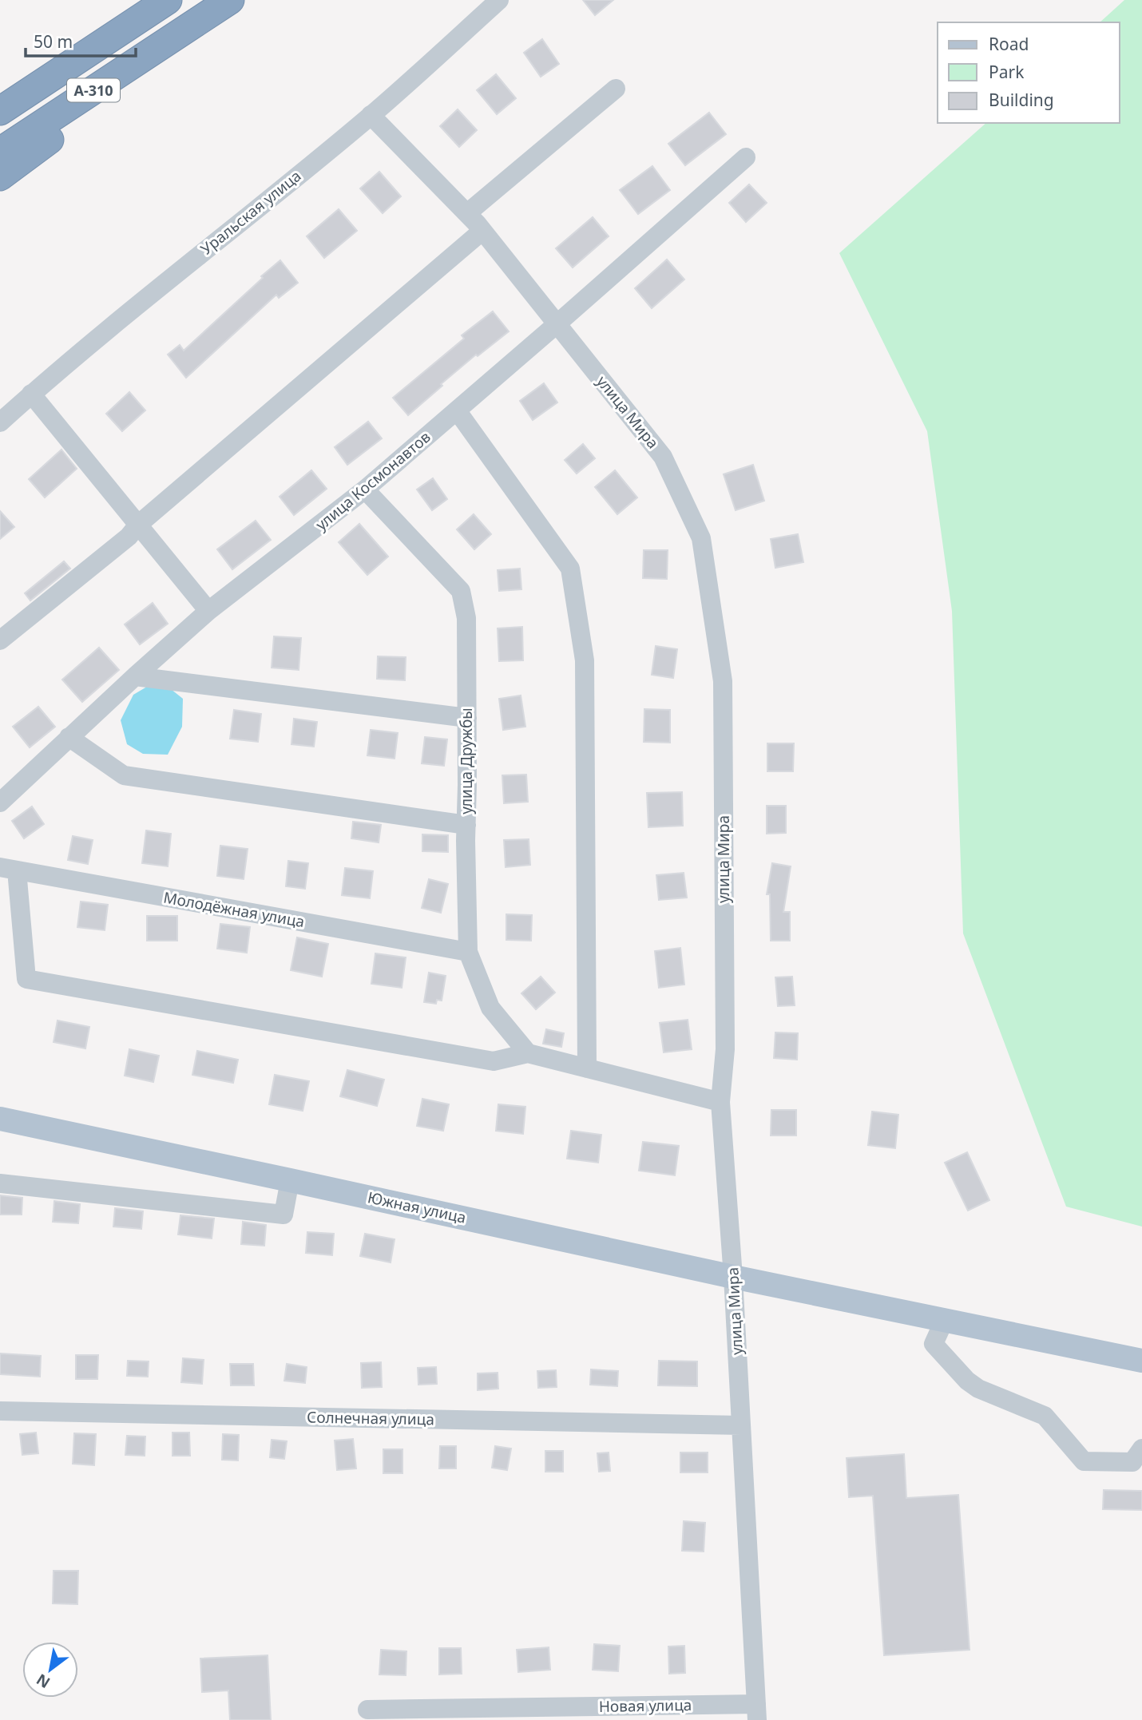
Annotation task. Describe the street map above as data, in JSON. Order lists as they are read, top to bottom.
{
  "streets": {
    "highway": ["А-310"],
    "main road": ["Южная улица"],
    "street": [
      "Уральская улица",
      "улица Мира",
      "улица Космонавтов",
      "улица Дружбы",
      "Молодёжная улица",
      "Солнечная улица",
      "Новая улица"
    ]
  },
  "crossings": [
    ["Уральская улица", "улица Мира"],
    ["улица Мира", "улица Космонавтов"],
    ["улица Мира", "Южная улица"],
    ["улица Мира", "Солнечная улица"],
    ["улица Мира", "Новая улица"],
    ["улица Космонавтов", "улица Дружбы"],
    ["улица Дружбы", "Молодёжная улица"]
  ],
  "legend": ["Road", "Park", "Building"],
  "scale_bar": "50 m",
  "north": "bottom left"
}
